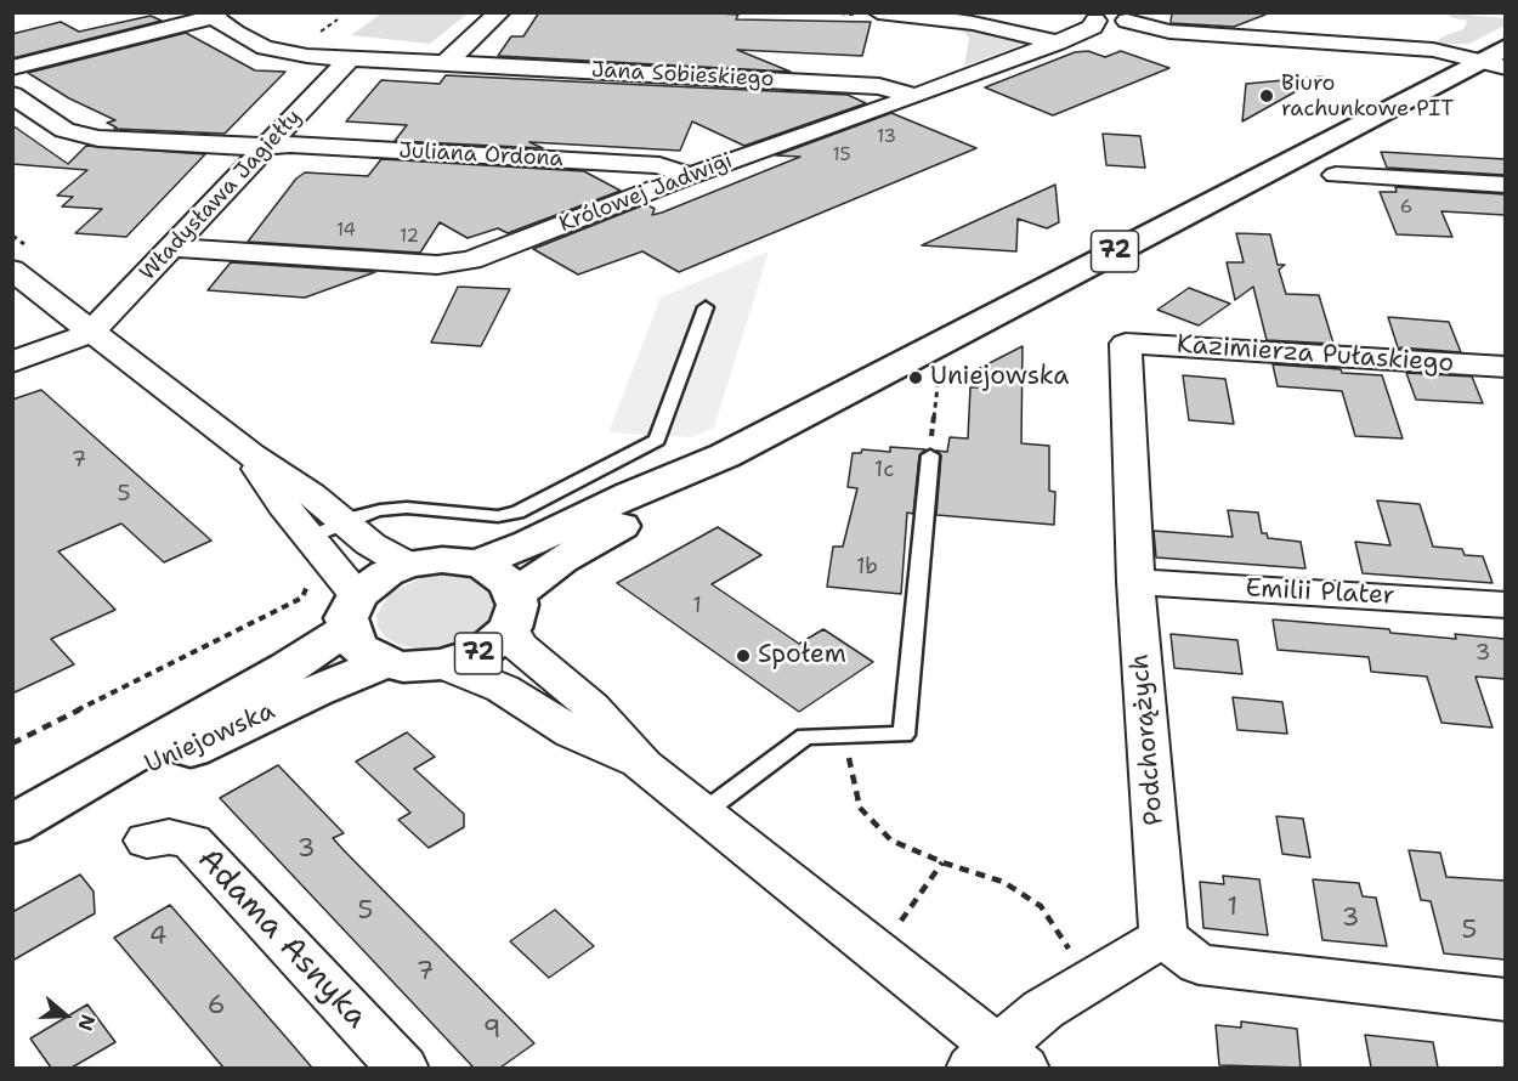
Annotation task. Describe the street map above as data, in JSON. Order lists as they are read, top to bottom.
{
  "streets": {
    "main road": ["72", "Uniejowska"],
    "street": [
      "Jana Sobieskiego",
      "Juliana Ordona",
      "Królowej Jadwigi",
      "Władysława Jagiełły",
      "Kazimierza Pułaskiego",
      "Emilii Plater",
      "Podchorążych",
      "Adama Asnyka"
    ]
  },
  "crossings": [
    ["Jana Sobieskiego", "Królowej Jadwigi"],
    ["Jana Sobieskiego", "Władysława Jagiełły"],
    ["Juliana Ordona", "Królowej Jadwigi"],
    ["Juliana Ordona", "Władysława Jagiełły"],
    ["Królowej Jadwigi", "Władysława Jagiełły"],
    ["72", "Uniejowska"],
    ["Kazimierza Pułaskiego", "Podchorążych"],
    ["Emilii Plater", "Podchorążych"]
  ],
  "places": ["Biuro rachunkowe PIT", "Uniejowska", "Społem"],
  "house_numbers": [
    "13",
    "15",
    "6",
    "14",
    "12",
    "7",
    "1c",
    "5",
    "1b",
    "1",
    "3",
    "3",
    "1",
    "5",
    "3",
    "5",
    "4",
    "7",
    "6",
    "9"
  ],
  "north": "right"
}
